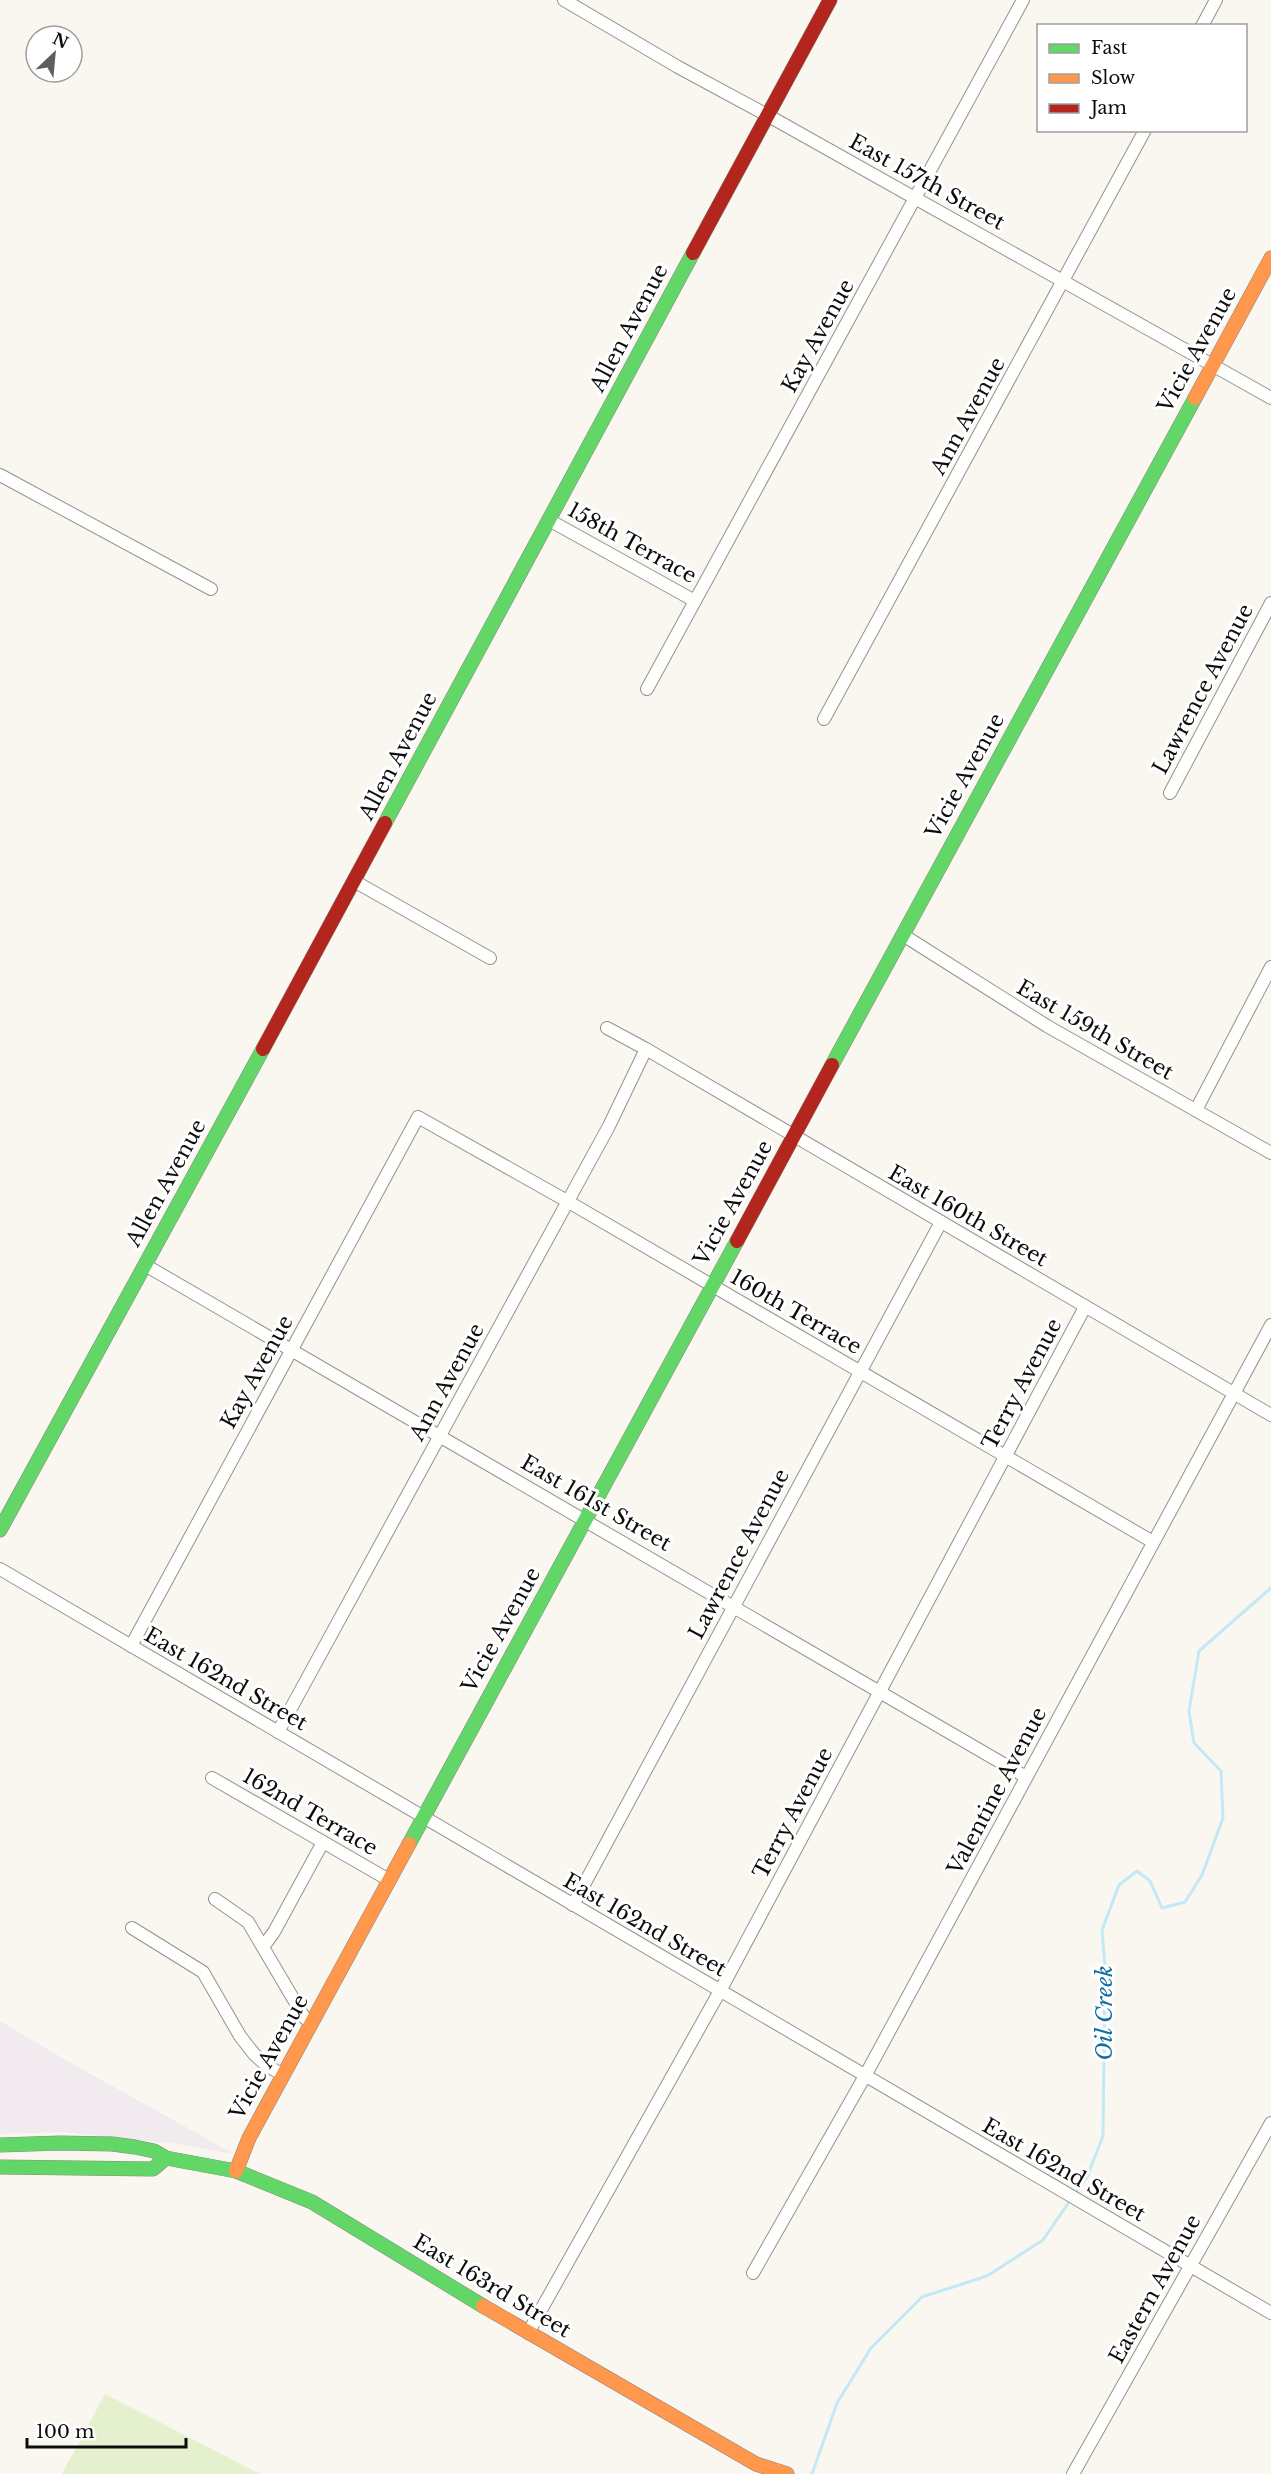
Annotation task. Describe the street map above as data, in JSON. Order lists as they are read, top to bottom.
{
  "streets": {
    "street": [
      "East 157th Street",
      "Allen Avenue",
      "Kay Avenue",
      "Vicie Avenue",
      "Ann Avenue",
      "158th Terrace",
      "Lawrence Avenue",
      "East 159th Street",
      "East 160th Street",
      "160th Terrace",
      "Terry Avenue",
      "East 161st Street",
      "East 162nd Street",
      "Valentine Avenue",
      "162nd Terrace",
      "East 163rd Street",
      "Eastern Avenue"
    ]
  },
  "crossings": [
    ["East 157th Street", "Allen Avenue"],
    ["East 157th Street", "Kay Avenue"],
    ["East 157th Street", "Vicie Avenue"],
    ["East 157th Street", "Ann Avenue"],
    ["Allen Avenue", "158th Terrace"],
    ["Allen Avenue", "East 161st Street"],
    ["Kay Avenue", "158th Terrace"],
    ["Kay Avenue", "160th Terrace"],
    ["Kay Avenue", "East 161st Street"],
    ["Kay Avenue", "East 162nd Street"],
    ["Vicie Avenue", "East 159th Street"],
    ["Vicie Avenue", "East 160th Street"],
    ["Vicie Avenue", "160th Terrace"],
    ["Vicie Avenue", "East 161st Street"],
    ["Vicie Avenue", "East 162nd Street"],
    ["Vicie Avenue", "162nd Terrace"],
    ["Vicie Avenue", "East 163rd Street"],
    ["Ann Avenue", "East 160th Street"],
    ["Ann Avenue", "160th Terrace"],
    ["Ann Avenue", "East 161st Street"],
    ["Ann Avenue", "East 162nd Street"],
    ["Lawrence Avenue", "East 160th Street"],
    ["Lawrence Avenue", "160th Terrace"],
    ["Lawrence Avenue", "East 161st Street"],
    ["Lawrence Avenue", "East 162nd Street"],
    ["East 160th Street", "Terry Avenue"],
    ["East 160th Street", "Valentine Avenue"],
    ["160th Terrace", "Terry Avenue"],
    ["160th Terrace", "Valentine Avenue"],
    ["Terry Avenue", "East 161st Street"],
    ["Terry Avenue", "East 162nd Street"],
    ["Terry Avenue", "East 163rd Street"],
    ["East 161st Street", "Valentine Avenue"],
    ["East 162nd Street", "Valentine Avenue"],
    ["East 162nd Street", "Eastern Avenue"]
  ],
  "water": ["Oil Creek"],
  "legend": ["Fast", "Slow", "Jam"],
  "scale_bar": "100 m",
  "north": "top right"
}
